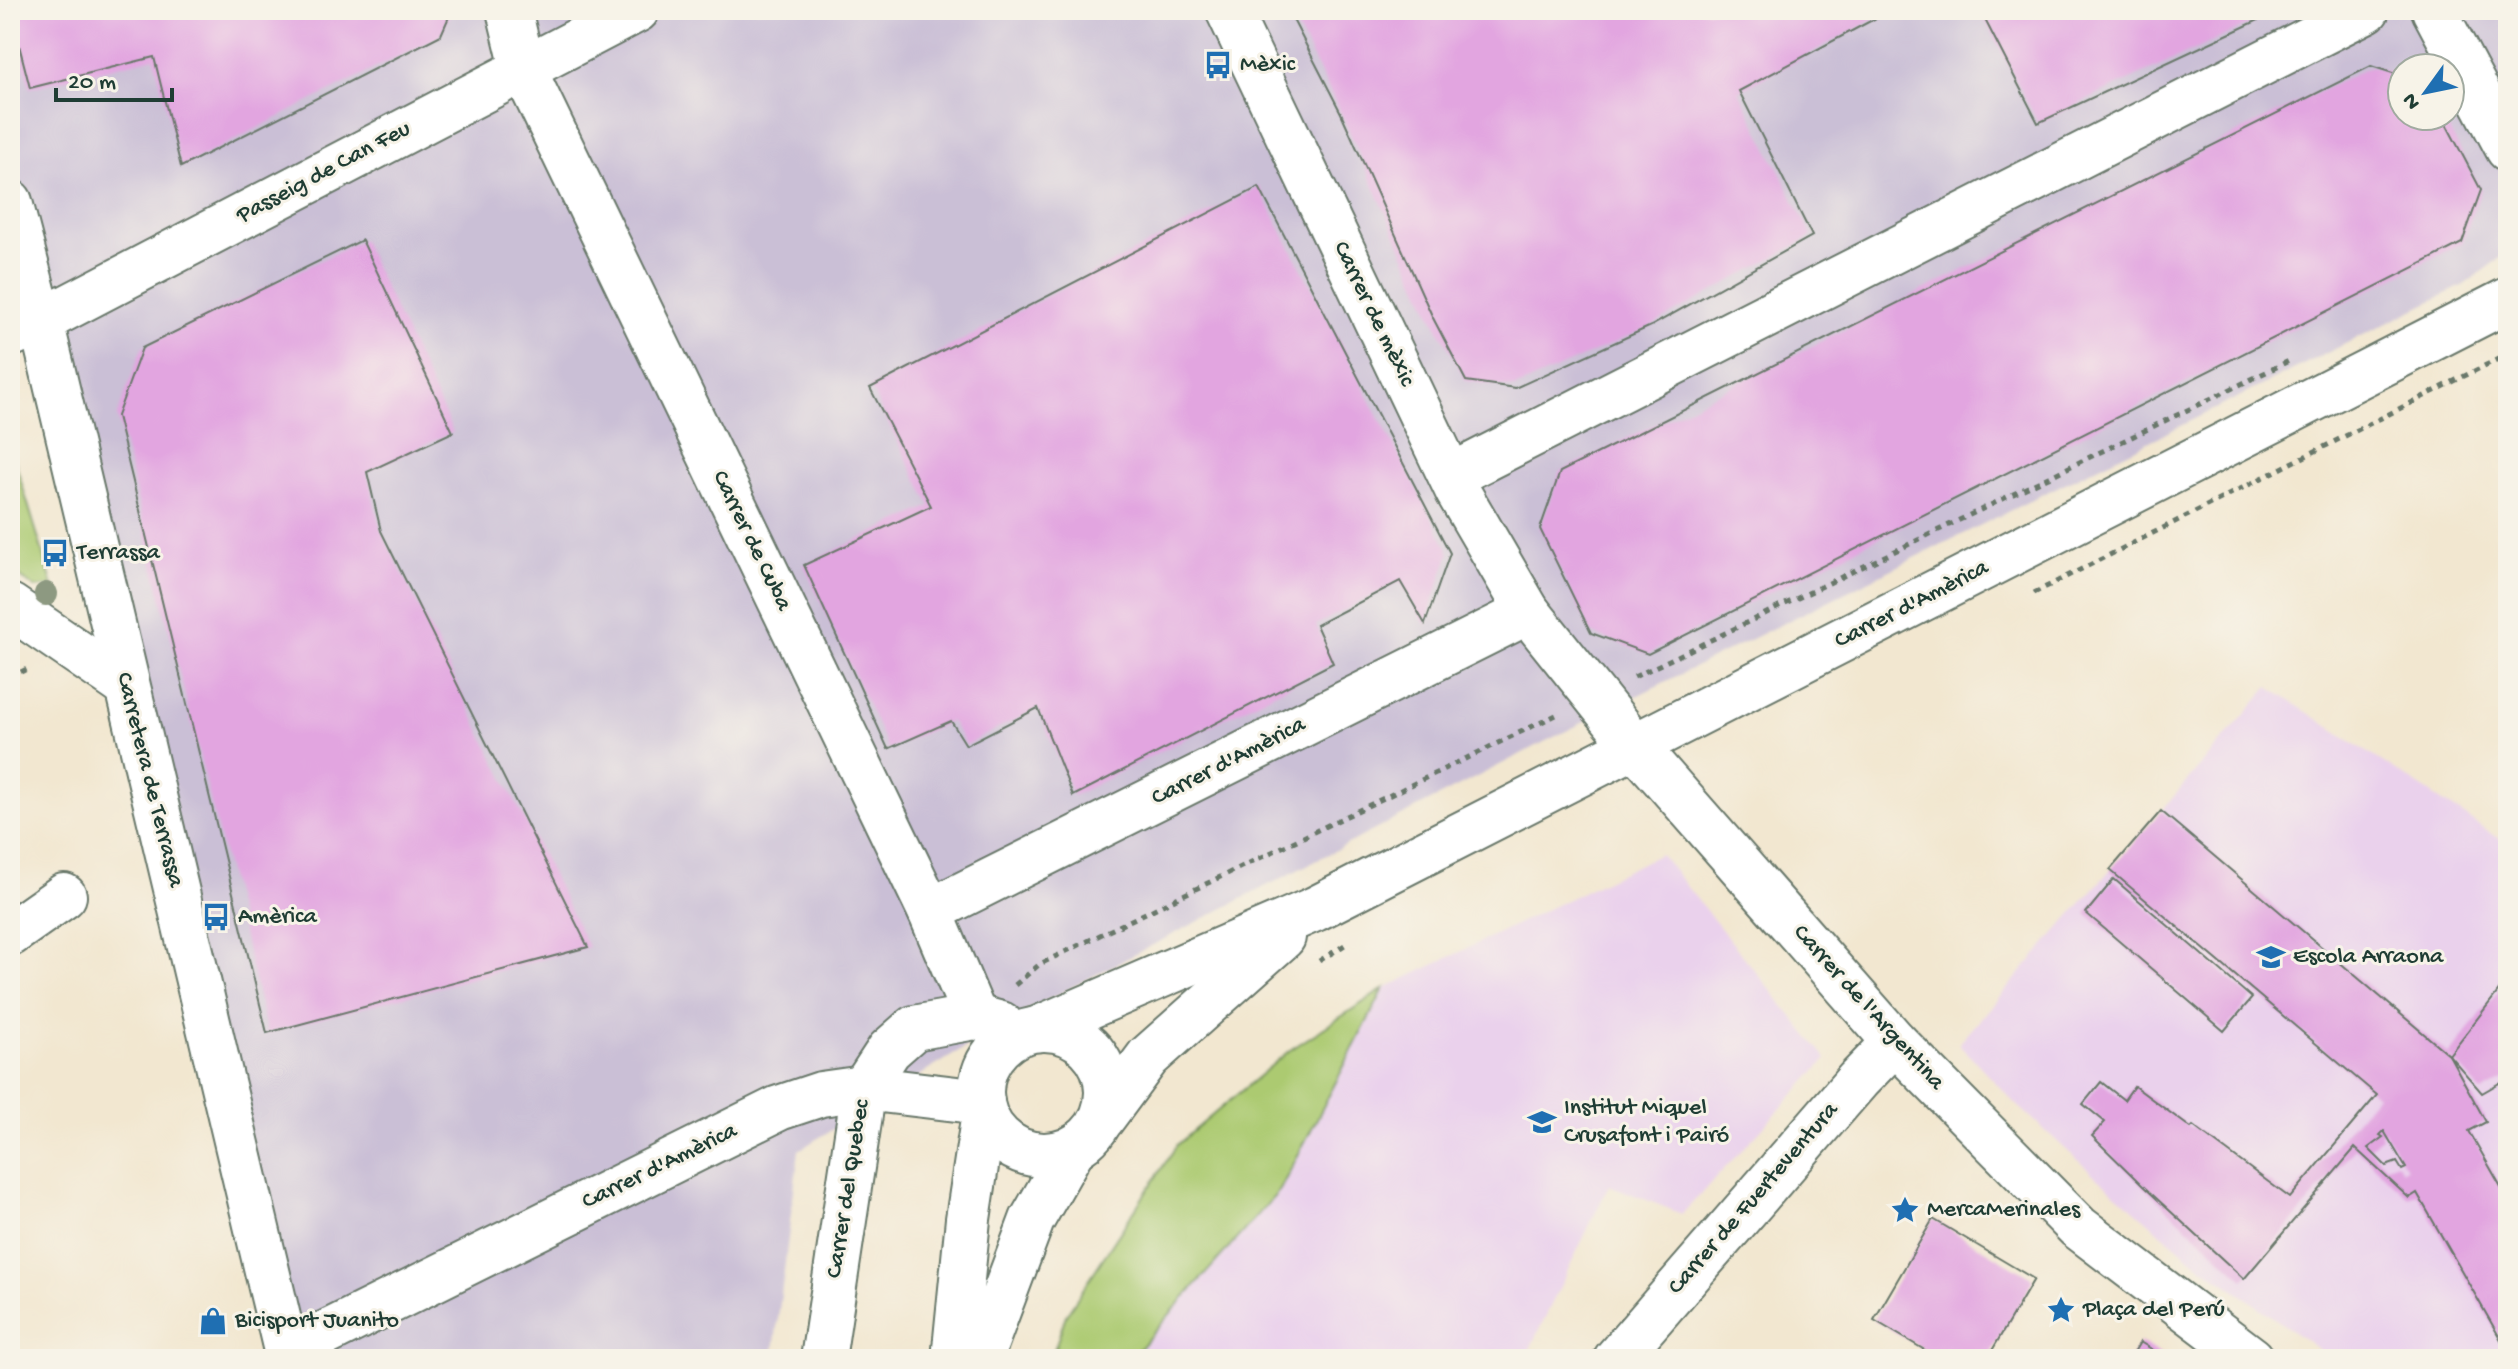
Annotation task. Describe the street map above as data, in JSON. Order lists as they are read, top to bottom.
{
  "streets": {
    "street": [
      "Passeig de Can Feu",
      "Carrer de mèxic",
      "Carrer de Cuba",
      "Carrer d'Amèrica",
      "Carretera de Terrassa",
      "Carrer de l'Argentina",
      "Carrer del Quebec",
      "Carrer de Fuerteventura"
    ]
  },
  "crossings": [
    ["Passeig de Can Feu", "Carrer de Cuba"],
    ["Passeig de Can Feu", "Carretera de Terrassa"],
    ["Carrer de mèxic", "Carrer d'Amèrica"],
    ["Carrer de mèxic", "Carrer de l'Argentina"],
    ["Carrer de Cuba", "Carrer d'Amèrica"],
    ["Carrer d'Amèrica", "Carretera de Terrassa"],
    ["Carrer d'Amèrica", "Carrer de l'Argentina"],
    ["Carrer d'Amèrica", "Carrer del Quebec"],
    ["Carrer de l'Argentina", "Carrer de Fuerteventura"]
  ],
  "places": {
    "bus stop": ["Mèxic", "Terrassa", "Amèrica"],
    "school or university": ["Escola Arraona", "Institut Miquel Crusafont i Pairó"],
    "place": ["MercaMerinales", "Plaça del Perú"],
    "shop": ["Bicisport Juanito"]
  },
  "scale_bar": "20 m",
  "north": "bottom left"
}
